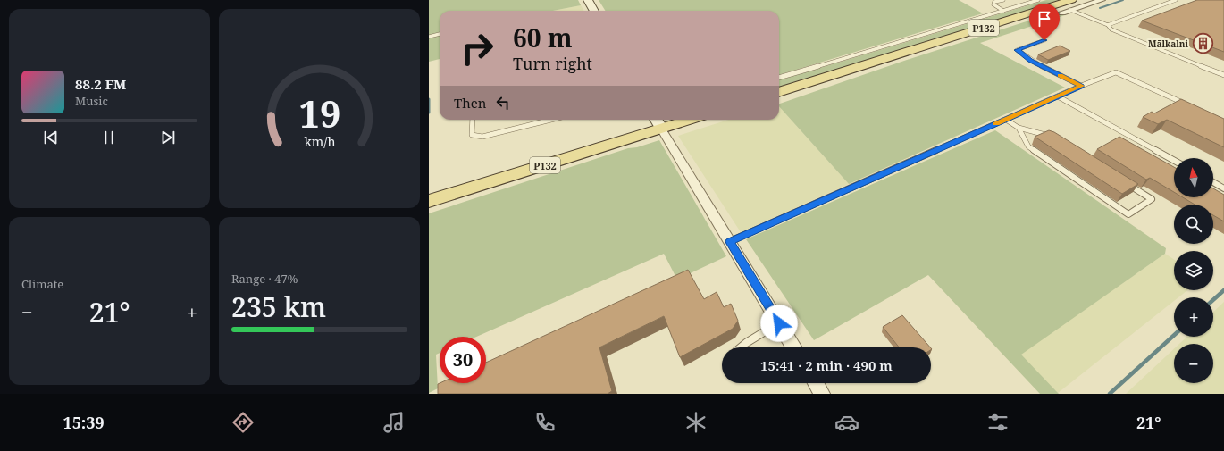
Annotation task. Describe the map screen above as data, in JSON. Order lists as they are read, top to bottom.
{
  "streets": {
    "main road": ["P132"]
  },
  "places": {
    "building": ["Mālkalni"]
  },
  "north": "top",
  "page": {
    "turn": ["60 m", "Turn right"],
    "song": ["88.2 FM", "Music"],
    "then": "Then",
    "map_buttons": ["+", "−"],
    "tile": [
      "Climate",
      ["Range · 47%", "235 km"]
    ],
    "heat": ["−", "21°", "+"],
    "limit": "30",
    "trip": "15:41 · 2 min · 490 m",
    "tabs": ["15:39", "21°"],
    "gauge": ["19", "km/h"]
  }
}
